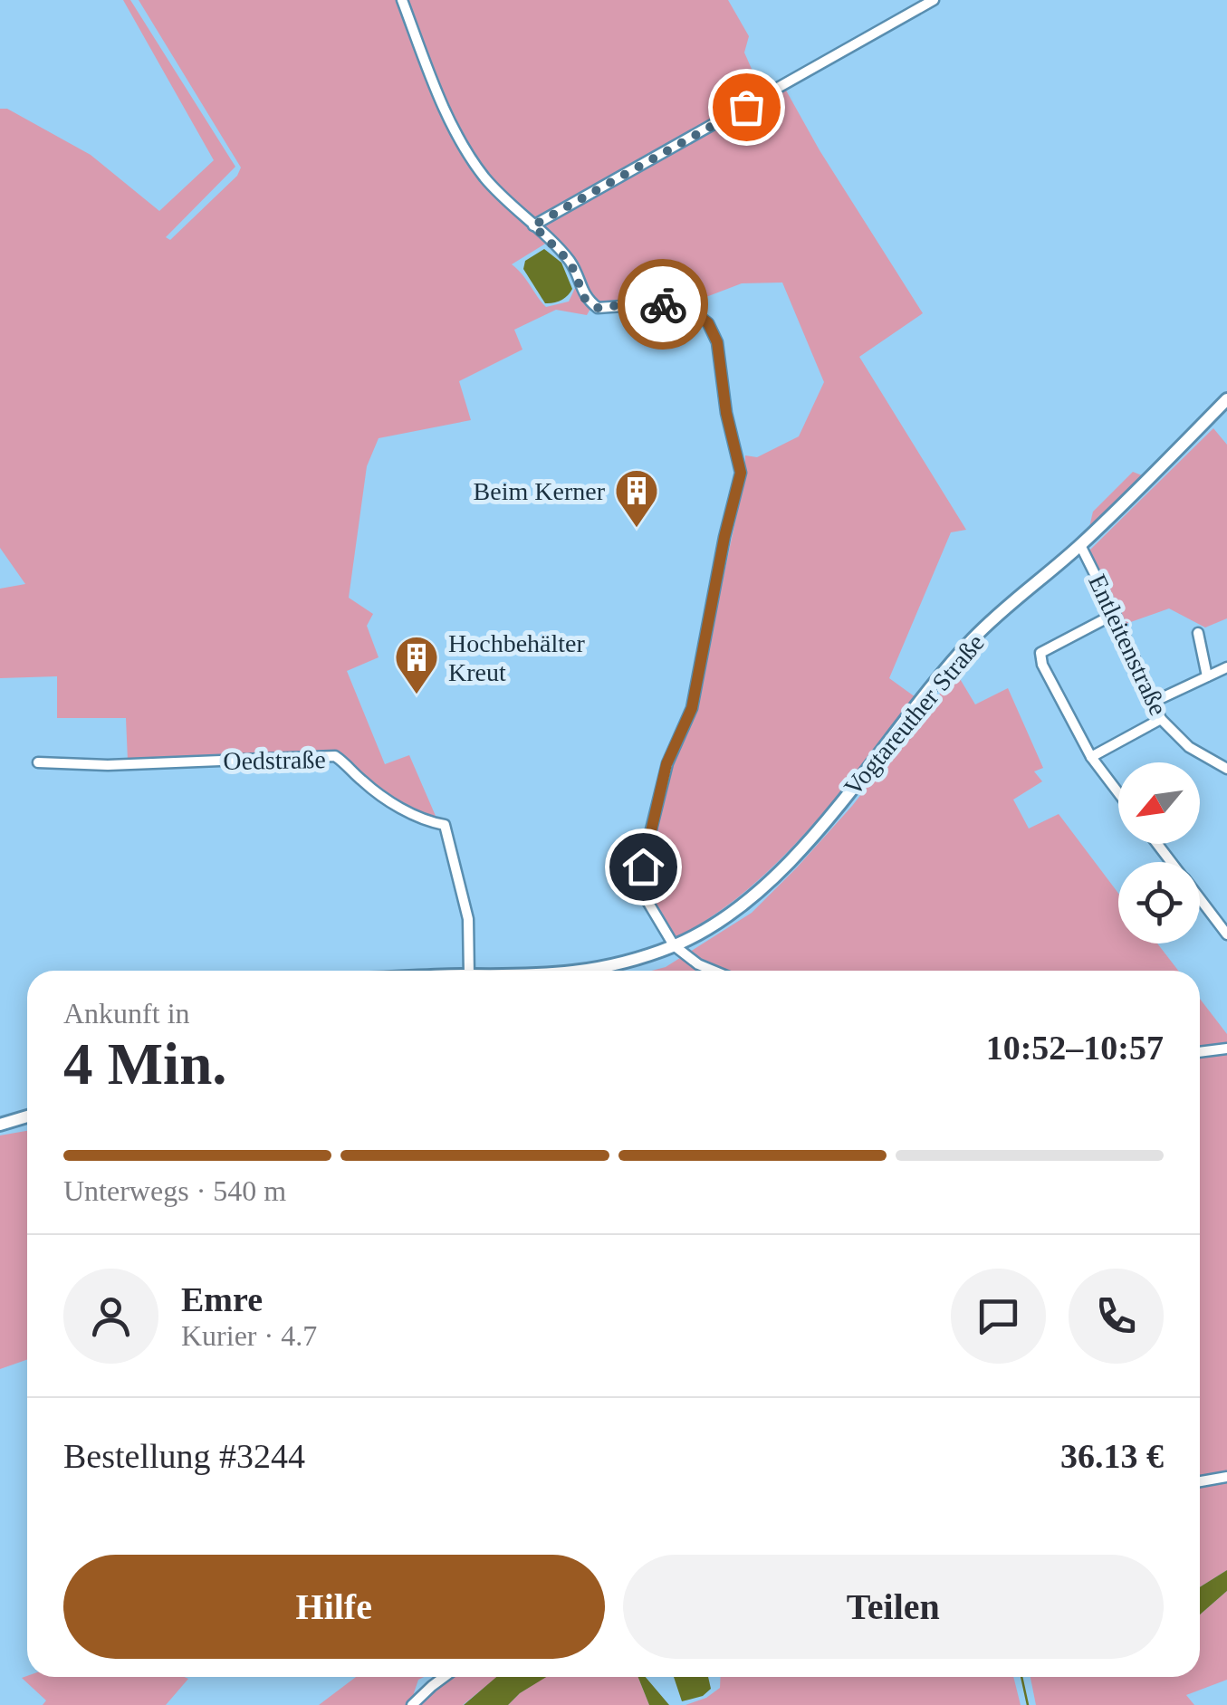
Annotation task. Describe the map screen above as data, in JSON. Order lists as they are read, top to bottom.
{
  "streets": {
    "main road": ["Vogtareuther Straße"],
    "street": ["Entleitenstraße", "Oedstraße"]
  },
  "crossings": [
    ["Entleitenstraße", "Vogtareuther Straße"]
  ],
  "places": {
    "building": ["Beim Kerner", "Hochbehälter Kreut"]
  },
  "north": "bottom left",
  "page": {
    "heading": ["4 Min.", "Ankunft in", "10:52–10:57"],
    "panel": [
      "Emre",
      "Kurier · 4.7",
      "Bestellung #3244",
      "36.13 €"
    ],
    "bar": "Unterwegs · 540 m",
    "buttons": ["Hilfe", "Teilen"]
  }
}
